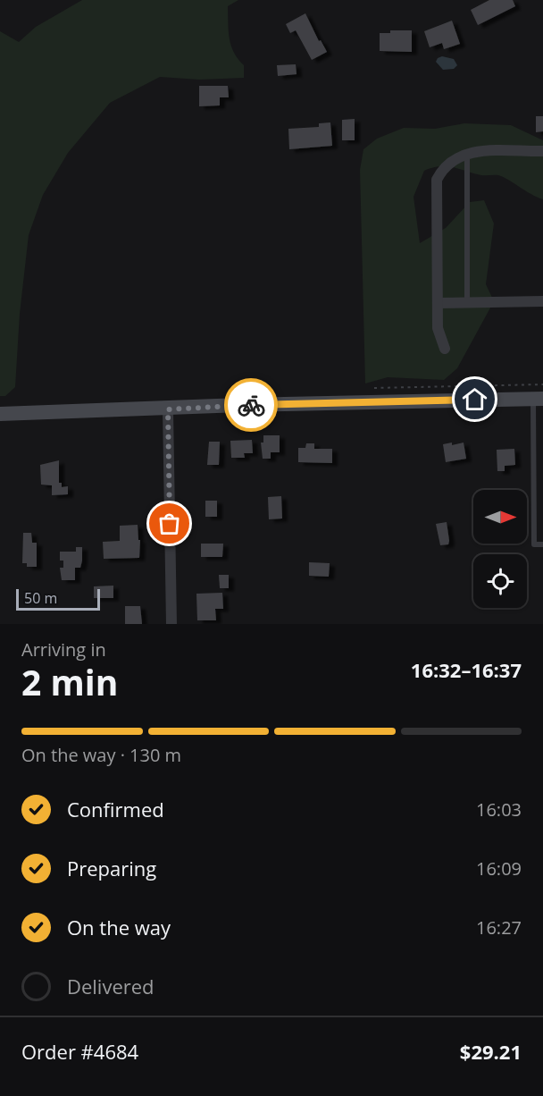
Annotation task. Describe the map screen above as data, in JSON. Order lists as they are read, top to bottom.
{
  "scale_bar": "50 m",
  "north": "right",
  "page": {
    "scale": "50 m",
    "heading": ["2 min", "Arriving in", "16:32–16:37"],
    "panel": ["Order #4684", "$29.21"],
    "bar": "On the way · 130 m",
    "list": [
      ["Confirmed", "16:03"],
      ["Preparing", "16:09"],
      ["On the way", "16:27"],
      "Delivered"
    ]
  }
}
